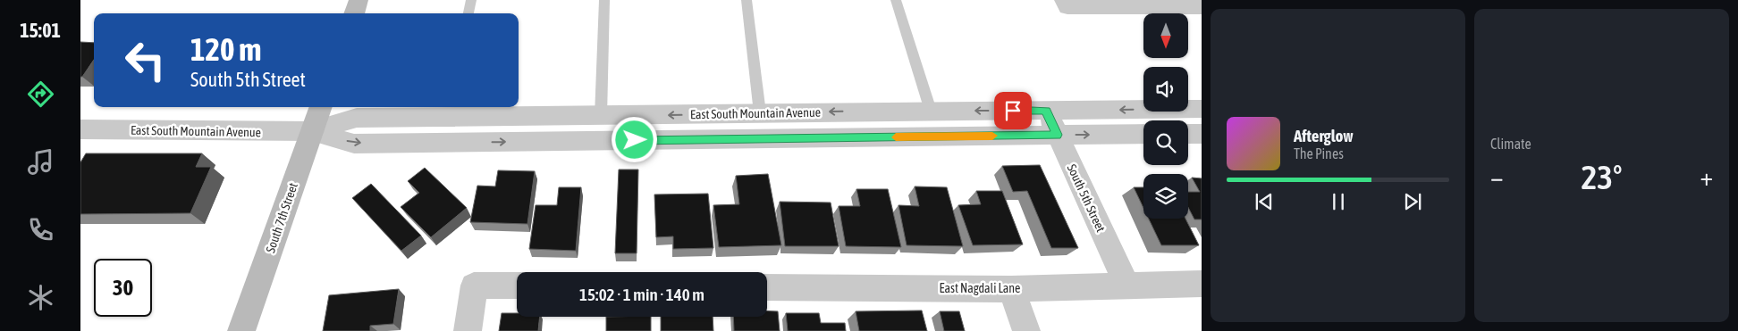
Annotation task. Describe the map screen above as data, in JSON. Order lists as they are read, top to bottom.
{
  "streets": {
    "main road": ["South 7th Street"],
    "street": ["East South Mountain Avenue", "South 5th Street", "East Nagdali Lane"]
  },
  "crossings": [
    ["East South Mountain Avenue", "South 5th Street"],
    ["East South Mountain Avenue", "South 7th Street"],
    ["South 5th Street", "East Nagdali Lane"]
  ],
  "north": "bottom",
  "page": {
    "tabs": "15:01",
    "tile": "Climate",
    "turn": ["120 m", "South 5th Street"],
    "song": ["Afterglow", "The Pines"],
    "heat": ["−", "23°", "+"],
    "limit": "30",
    "trip": "15:02 · 1 min · 140 m"
  }
}
